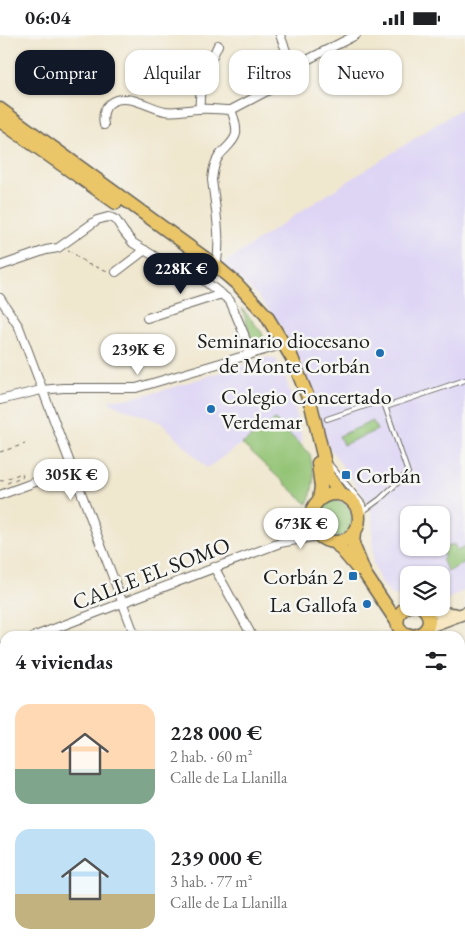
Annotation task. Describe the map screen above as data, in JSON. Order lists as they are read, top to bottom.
{
  "streets": {
    "street": ["CALLE EL SOMO"]
  },
  "places": {
    "other": ["Seminario diocesano de Monte Corbán", "Colegio Concertado Verdemar", "La Gallofa"],
    "transit": ["Corbán", "Corbán 2"]
  },
  "page": {
    "status": "06:04",
    "chip": [
      "Comprar",
      "Alquilar",
      "Filtros",
      "Nuevo"
    ],
    "price": [
      "228K €",
      "239K €",
      "305K €",
      "673K €"
    ],
    "heading": "4 viviendas",
    "list": [
      {
        "name": "228 000 €",
        "note": "2 hab. · 60 m² · Calle de La Llanilla"
      },
      {
        "name": "239 000 €",
        "note": "3 hab. · 77 m² · Calle de La Llanilla"
      }
    ]
  }
}
